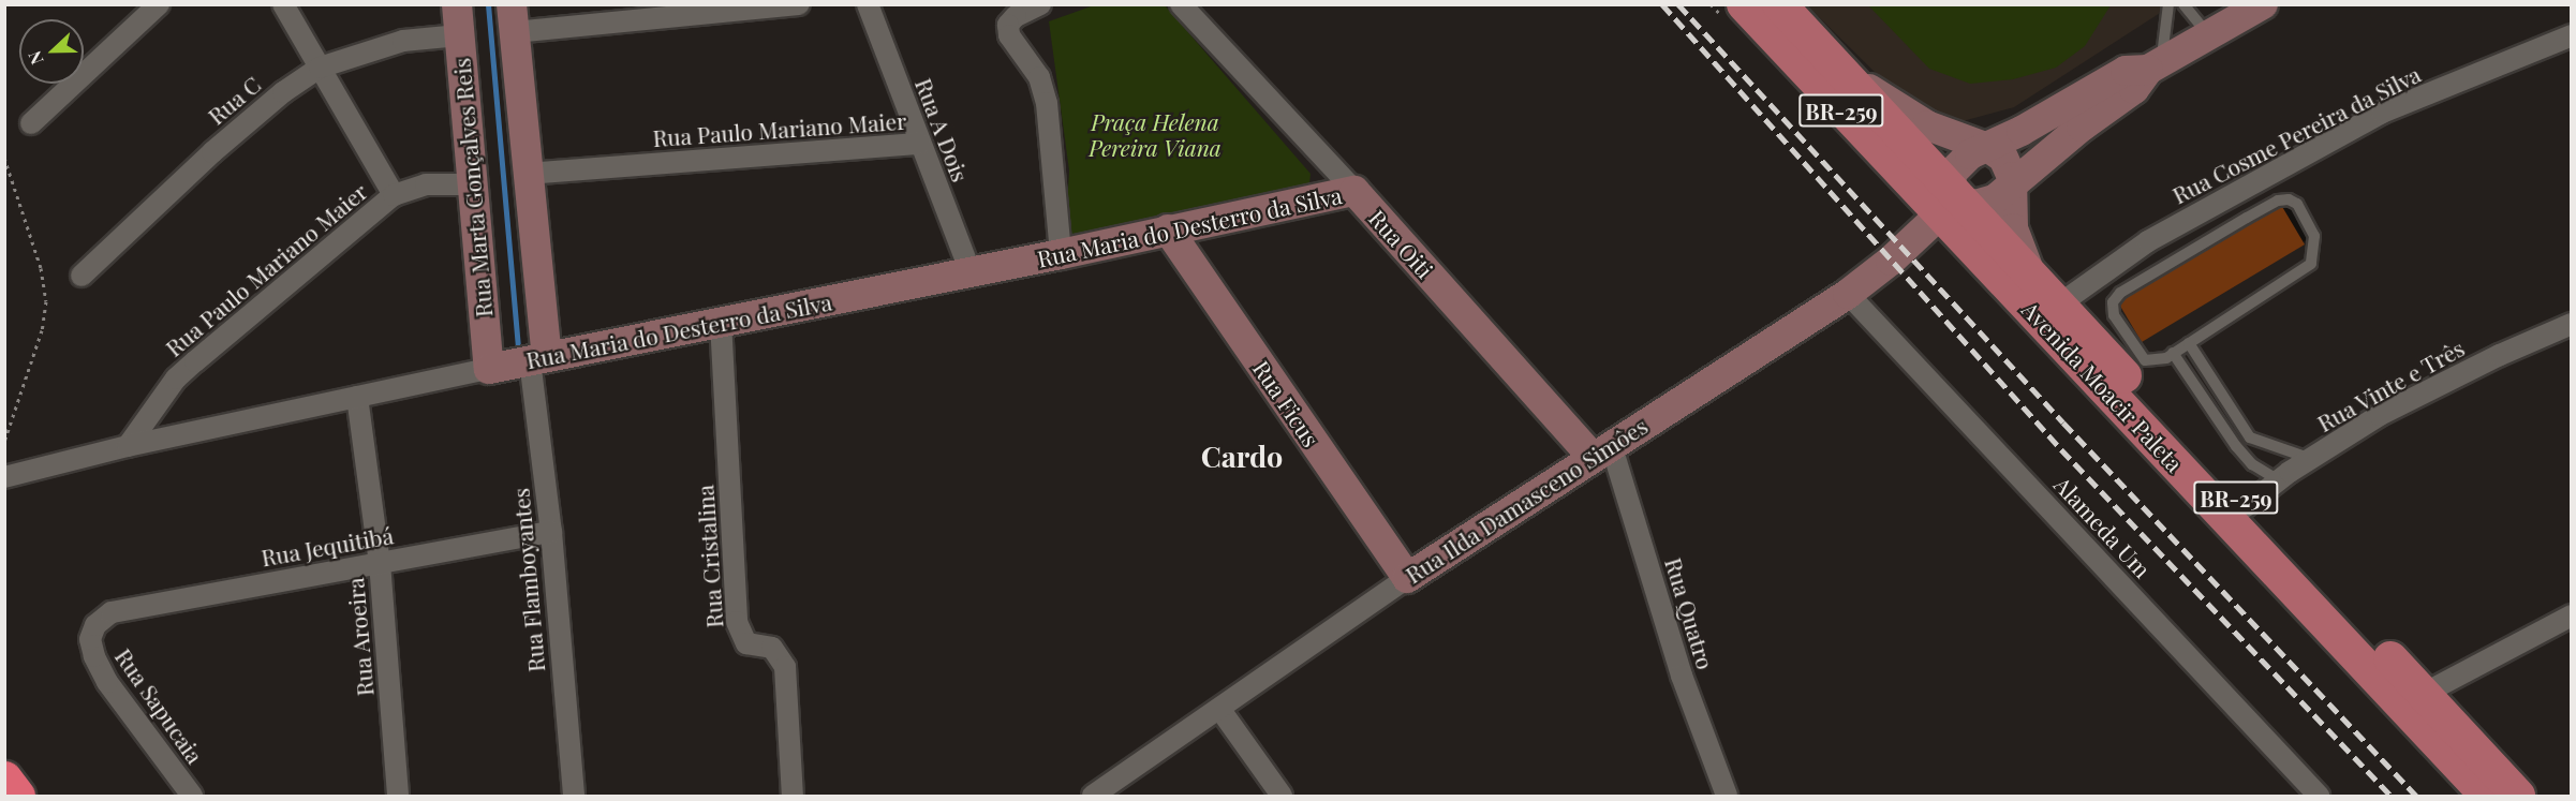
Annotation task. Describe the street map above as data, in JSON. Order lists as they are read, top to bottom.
{
  "streets": {
    "main road": ["BR-259", "Avenida Moacir Paleta"],
    "street": [
      "Rua C",
      "Rua Paulo Mariano Maier",
      "Rua A Dois",
      "Rua Cosme Pereira da Silva",
      "Rua Marta Gonçalves Reis",
      "Rua Maria do Desterro da Silva",
      "Rua Oiti",
      "Rua Vinte e Três",
      "Rua Ficus",
      "Rua Ilda Damasceno Simôes",
      "Alameda Um",
      "Rua Jequitibá",
      "Rua Cristalina",
      "Rua Flamboyantes",
      "Rua Quatro",
      "Rua Aroeira",
      "Rua Sapucaia"
    ]
  },
  "crossings": [
    ["Rua C", "Rua Marta Gonçalves Reis"],
    ["Rua Paulo Mariano Maier", "Rua A Dois"],
    ["Rua Paulo Mariano Maier", "Rua Marta Gonçalves Reis"],
    ["Rua Paulo Mariano Maier", "Rua Maria do Desterro da Silva"],
    ["Rua A Dois", "Rua Maria do Desterro da Silva"],
    ["Rua Cosme Pereira da Silva", "Avenida Moacir Paleta"],
    ["Rua Marta Gonçalves Reis", "Rua Maria do Desterro da Silva"],
    ["Rua Maria do Desterro da Silva", "Rua Oiti"],
    ["Rua Maria do Desterro da Silva", "Rua Ficus"],
    ["Rua Maria do Desterro da Silva", "Rua Cristalina"],
    ["Rua Maria do Desterro da Silva", "Rua Flamboyantes"],
    ["Rua Maria do Desterro da Silva", "Rua Aroeira"],
    ["Rua Oiti", "Rua Ilda Damasceno Simôes"],
    ["Rua Oiti", "Rua Quatro"],
    ["Rua Vinte e Três", "Avenida Moacir Paleta"],
    ["Avenida Moacir Paleta", "Rua Ilda Damasceno Simôes"],
    ["Rua Ficus", "Rua Ilda Damasceno Simôes"],
    ["Rua Ilda Damasceno Simôes", "Alameda Um"],
    ["Rua Ilda Damasceno Simôes", "Rua Quatro"],
    ["Rua Jequitibá", "Rua Flamboyantes"],
    ["Rua Jequitibá", "Rua Aroeira"],
    ["Rua Jequitibá", "Rua Sapucaia"]
  ],
  "districts": ["Cardo"],
  "parks": ["Praça Helena Pereira Viana"],
  "north": "left"
}
